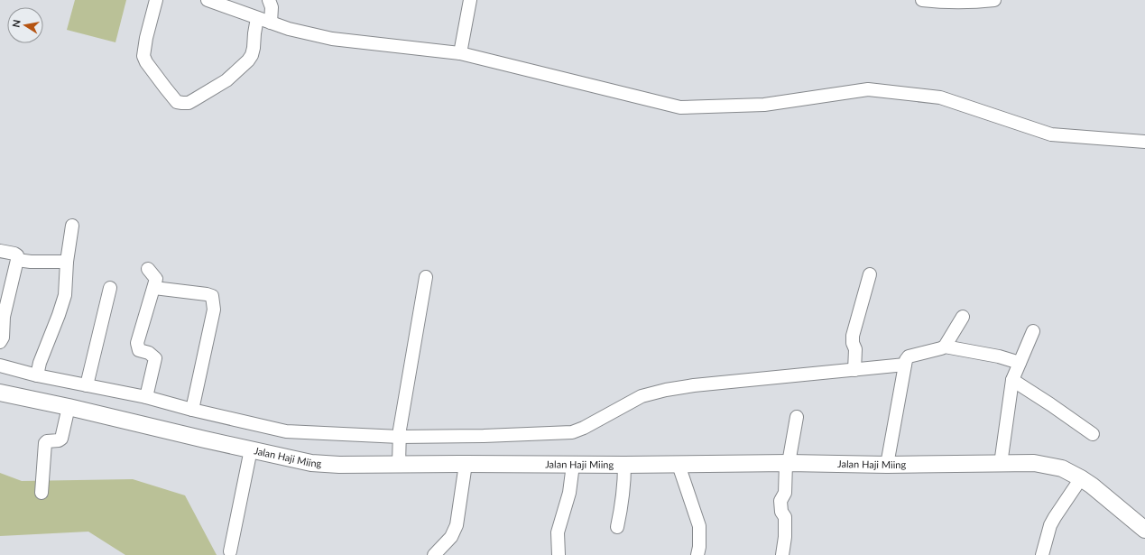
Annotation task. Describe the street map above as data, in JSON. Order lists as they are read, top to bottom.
{
  "streets": {
    "main road": ["Jalan Haji Miing"]
  },
  "north": "left"
}
